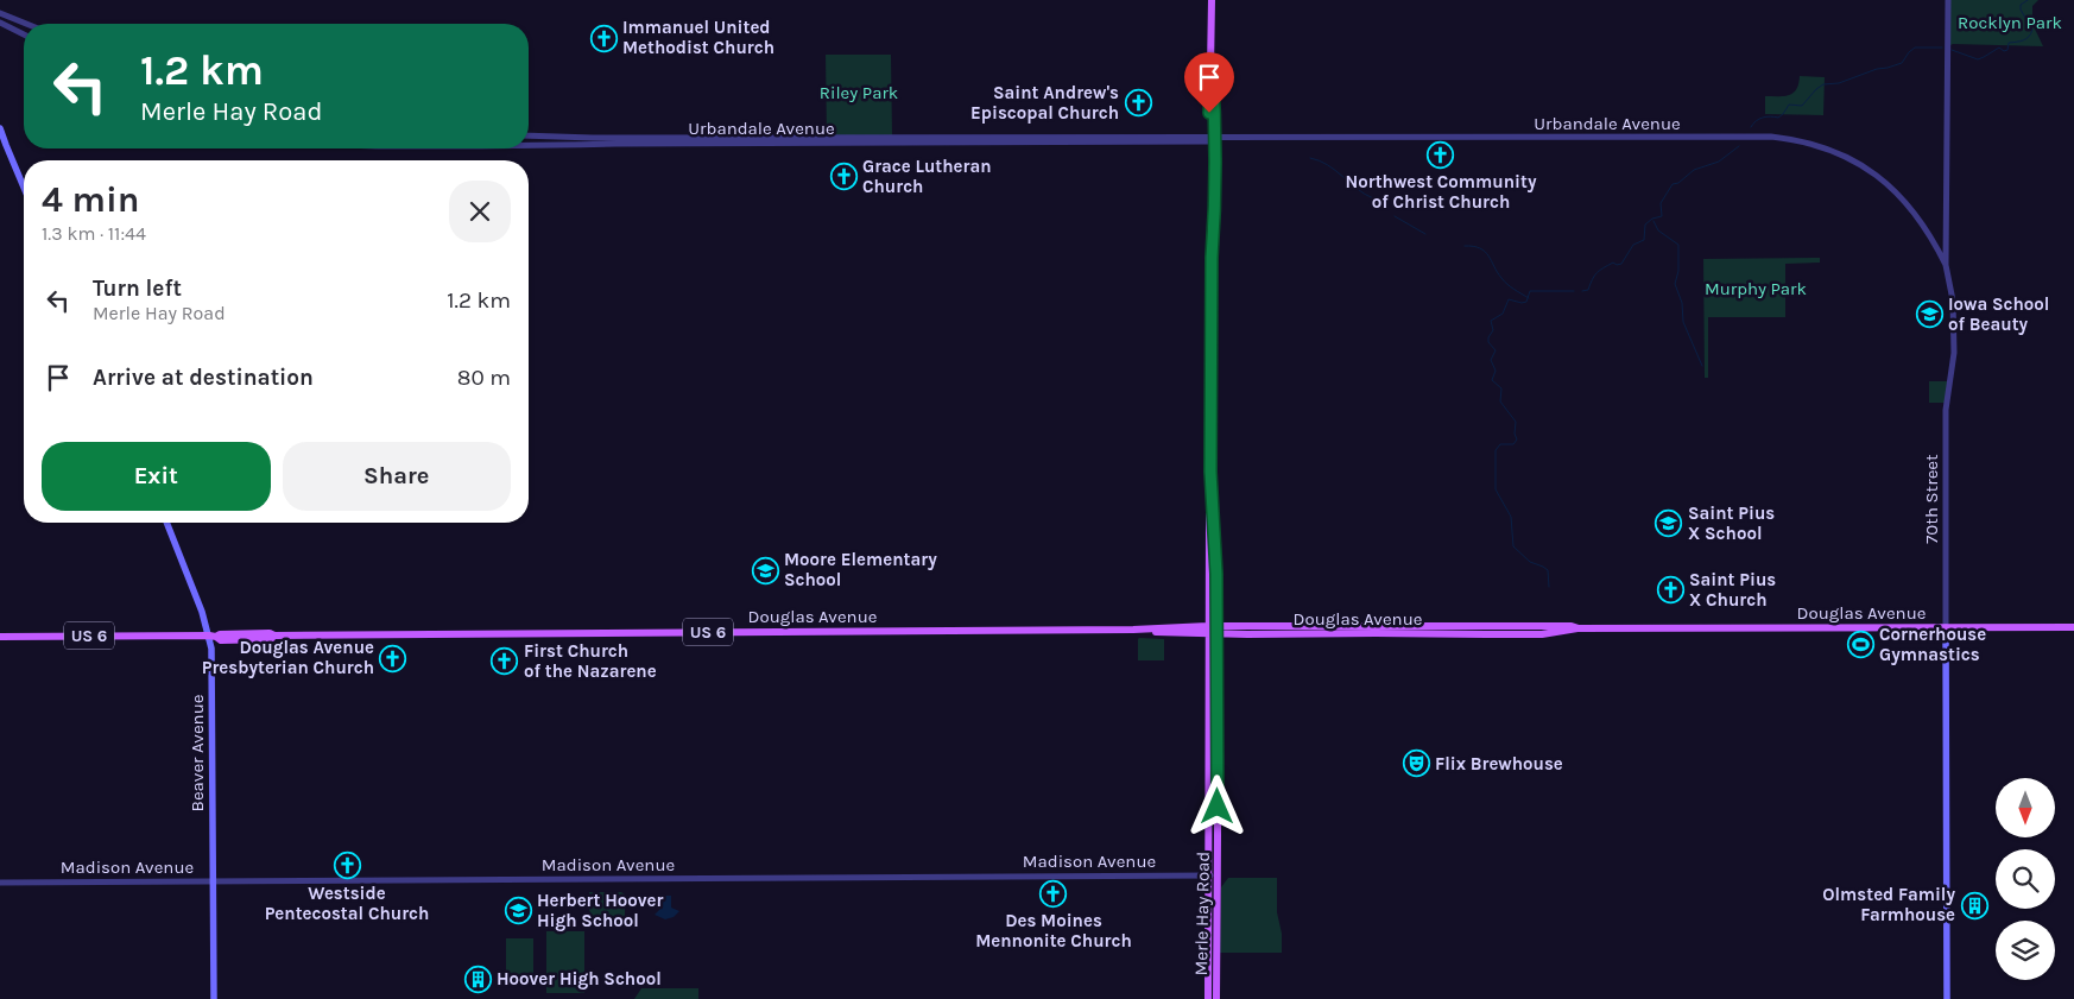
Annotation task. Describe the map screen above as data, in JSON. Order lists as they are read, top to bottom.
{
  "streets": {
    "main road": [
      "70th Street",
      "Douglas Avenue",
      "US 6",
      "Beaver Avenue",
      "Merle Hay Road"
    ],
    "street": ["Urbandale Avenue", "Madison Avenue"]
  },
  "crossings": [
    ["Urbandale Avenue", "70th Street"],
    ["Urbandale Avenue", "Merle Hay Road"],
    ["70th Street", "Douglas Avenue"],
    ["Douglas Avenue", "Beaver Avenue"],
    ["Douglas Avenue", "Merle Hay Road"],
    ["Beaver Avenue", "Madison Avenue"],
    ["Madison Avenue", "Merle Hay Road"]
  ],
  "parks": ["Rocklyn Park", "Riley Park", "Murphy Park"],
  "places": {
    "church": [
      "Immanuel United Methodist Church",
      "Saint Andrew's Episcopal Church",
      "Northwest Community of Christ Church",
      "Grace Lutheran Church",
      "Saint Pius X Church",
      "Douglas Avenue Presbyterian Church",
      "First Church of the Nazarene",
      "Westside Pentecostal Church",
      "Des Moines Mennonite Church"
    ],
    "school or university": [
      "Iowa School of Beauty",
      "Saint Pius X School",
      "Moore Elementary School",
      "Herbert Hoover High School"
    ],
    "sports": ["Cornerhouse Gymnastics"],
    "theatre": ["Flix Brewhouse"],
    "building": ["Olmsted Family Farmhouse", "Hoover High School"]
  },
  "north": "bottom",
  "page": {
    "turn": ["1.2 km", "Merle Hay Road"],
    "heading": ["4 min", "1.3 km · 11:44"],
    "list": [
      {
        "name": "Turn left",
        "note": "Merle Hay Road",
        "value": "1.2 km"
      },
      {
        "name": "Arrive at destination",
        "value": "80 m"
      }
    ],
    "buttons": ["Exit", "Share"]
  }
}
